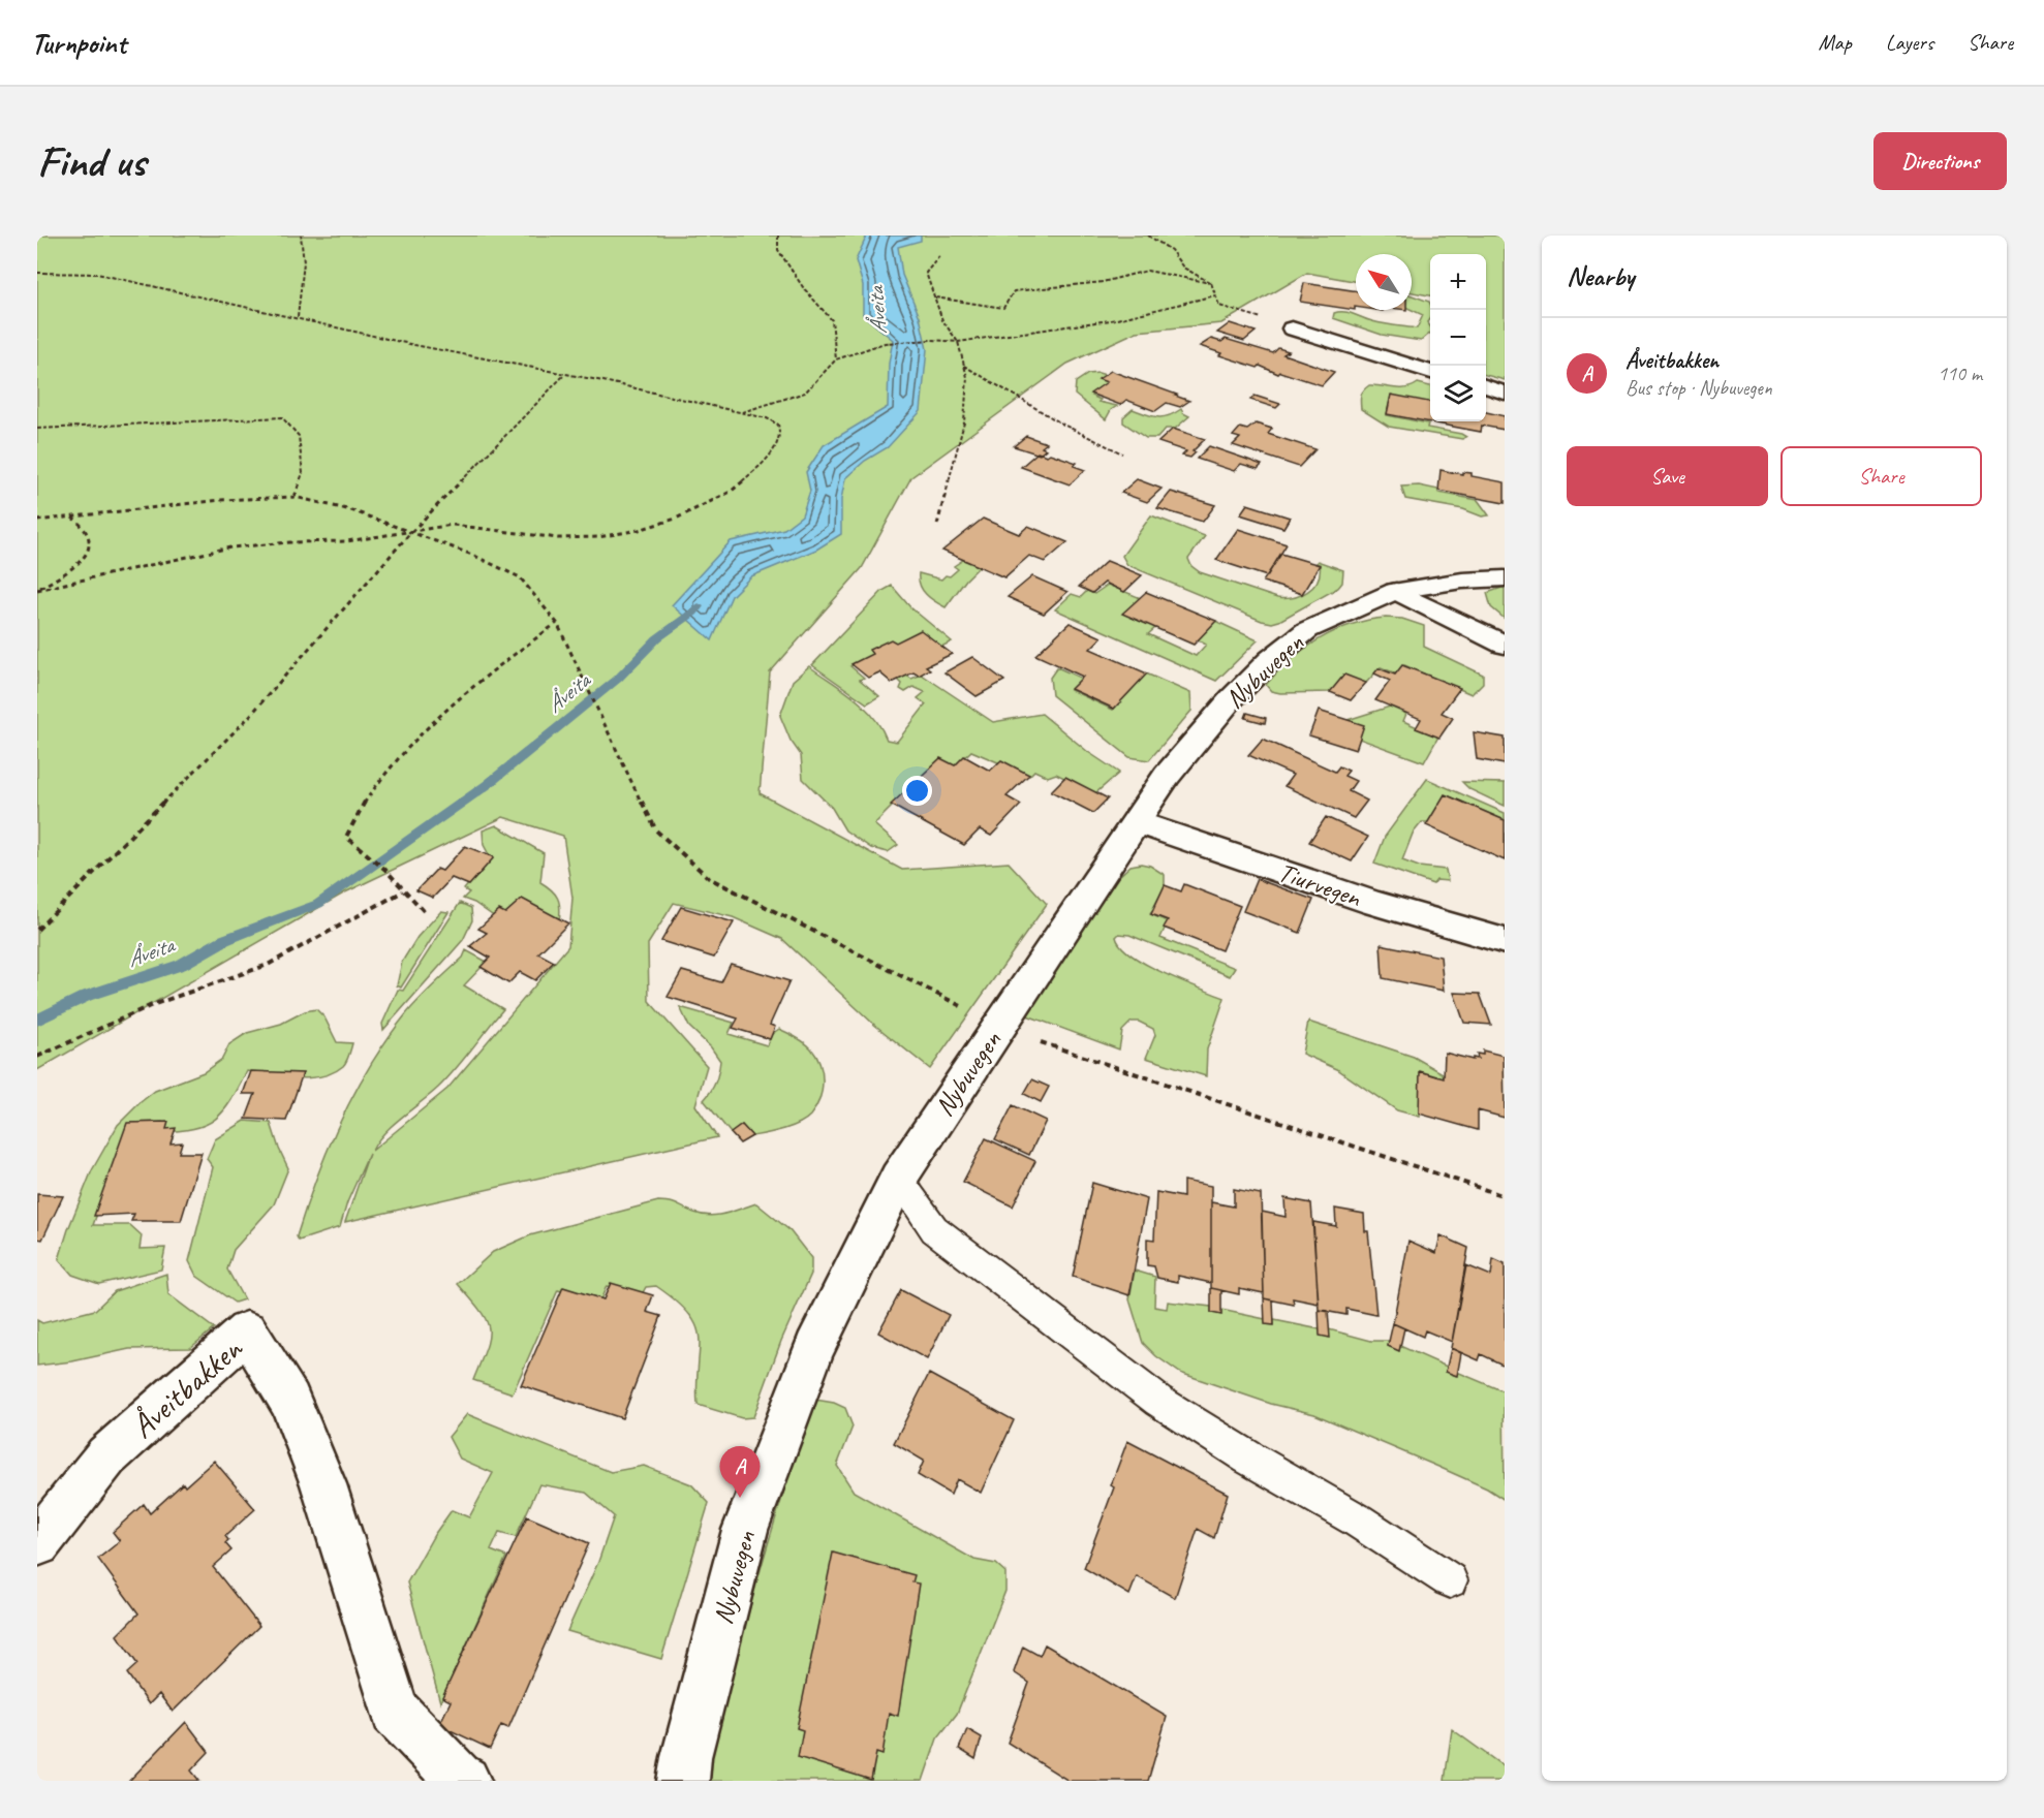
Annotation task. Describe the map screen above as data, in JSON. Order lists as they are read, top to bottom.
{
  "streets": {
    "street": ["Nybuvegen", "Tiurvegen", "Åveitbakken"]
  },
  "crossings": [
    ["Nybuvegen", "Tiurvegen"]
  ],
  "water": ["Åveita"],
  "north": "top left",
  "page": {
    "header": "Turnpoint",
    "nav": ["Map", "Layers", "Share"],
    "buttons": [
      "Directions",
      ["Save", "Share"]
    ],
    "title": "Find us",
    "heading": "Nearby",
    "map_buttons": ["+", "−"],
    "list": [
      {
        "mark": "A",
        "name": "Åveitbakken",
        "note": "Bus stop · Nybuvegen",
        "value": "110 m"
      }
    ],
    "pins": "A"
  }
}
